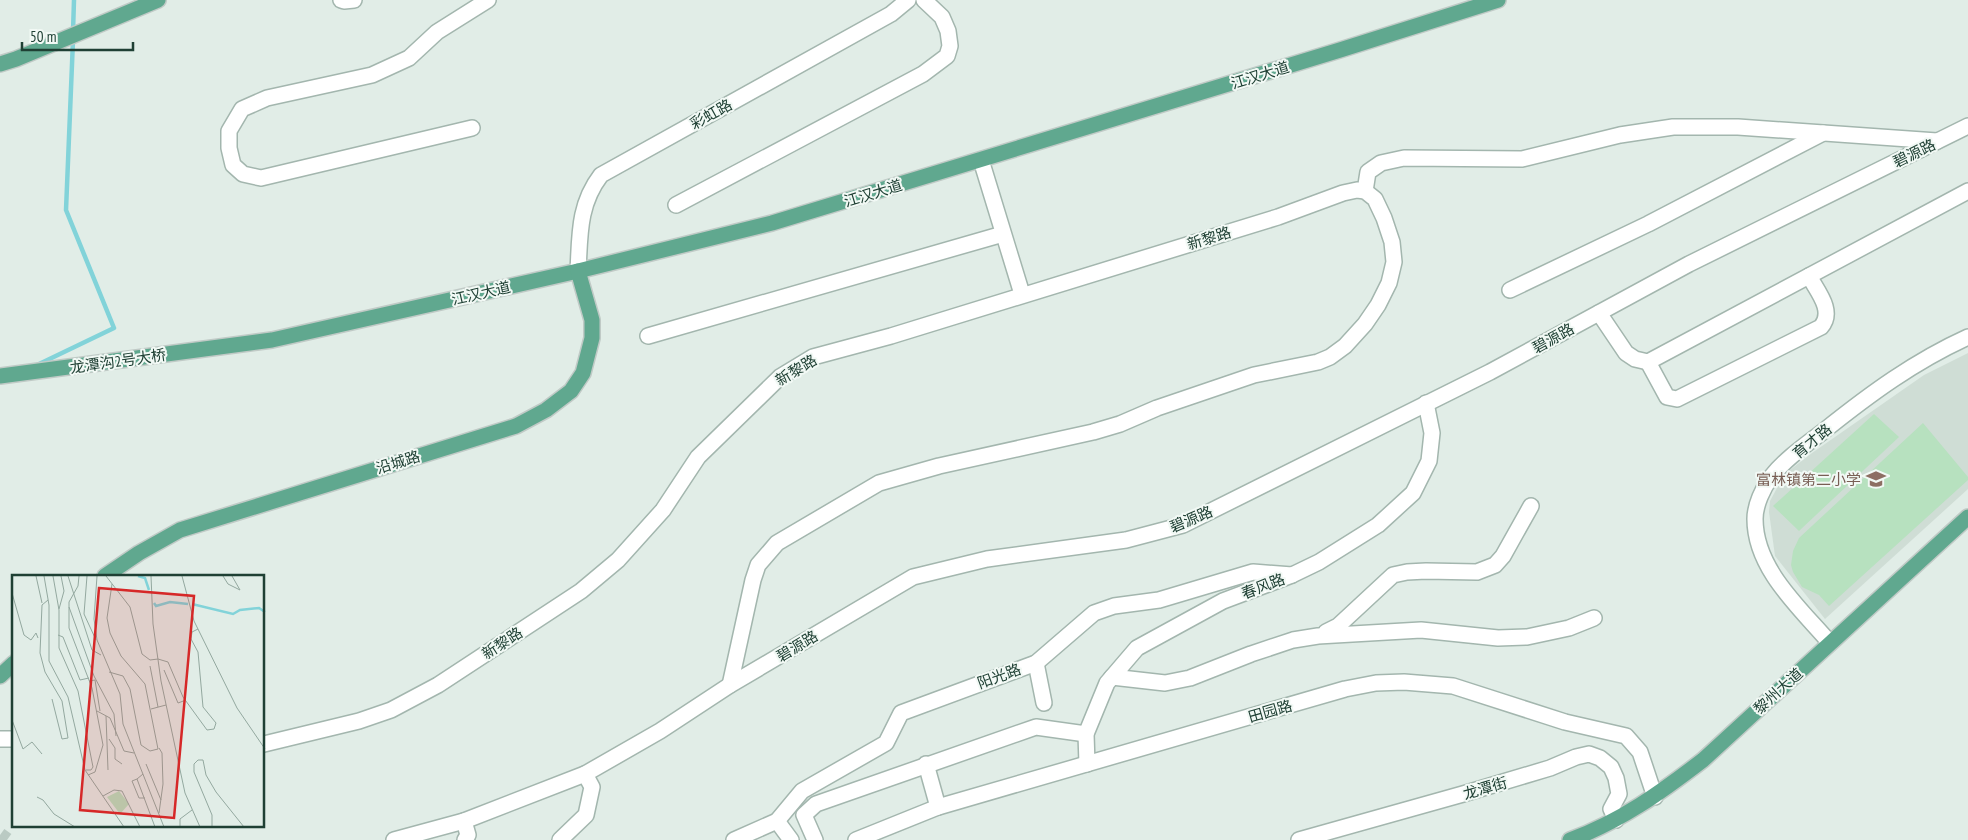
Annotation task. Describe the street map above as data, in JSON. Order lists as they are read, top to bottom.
{
  "streets": {
    "main road": [
      "江汉大道",
      "龙潭沟2号大桥",
      "沿城路",
      "黎州大道"
    ],
    "street": [
      "彩虹路",
      "碧源路",
      "新黎路",
      "育才路",
      "春风路",
      "阳光路",
      "田园路",
      "龙潭街"
    ]
  },
  "crossings": [
    ["江汉大道", "彩虹路"],
    ["江汉大道", "龙潭沟2号大桥"],
    ["江汉大道", "沿城路"],
    ["彩虹路", "沿城路"],
    ["碧源路", "春风路"],
    ["育才路", "黎州大道"],
    ["春风路", "阳光路"],
    ["春风路", "田园路"],
    ["黎州大道", "田园路"],
    ["黎州大道", "龙潭街"]
  ],
  "places": {
    "school or university": ["富林镇第二小学"]
  },
  "scale_bar": "50 m"
}
